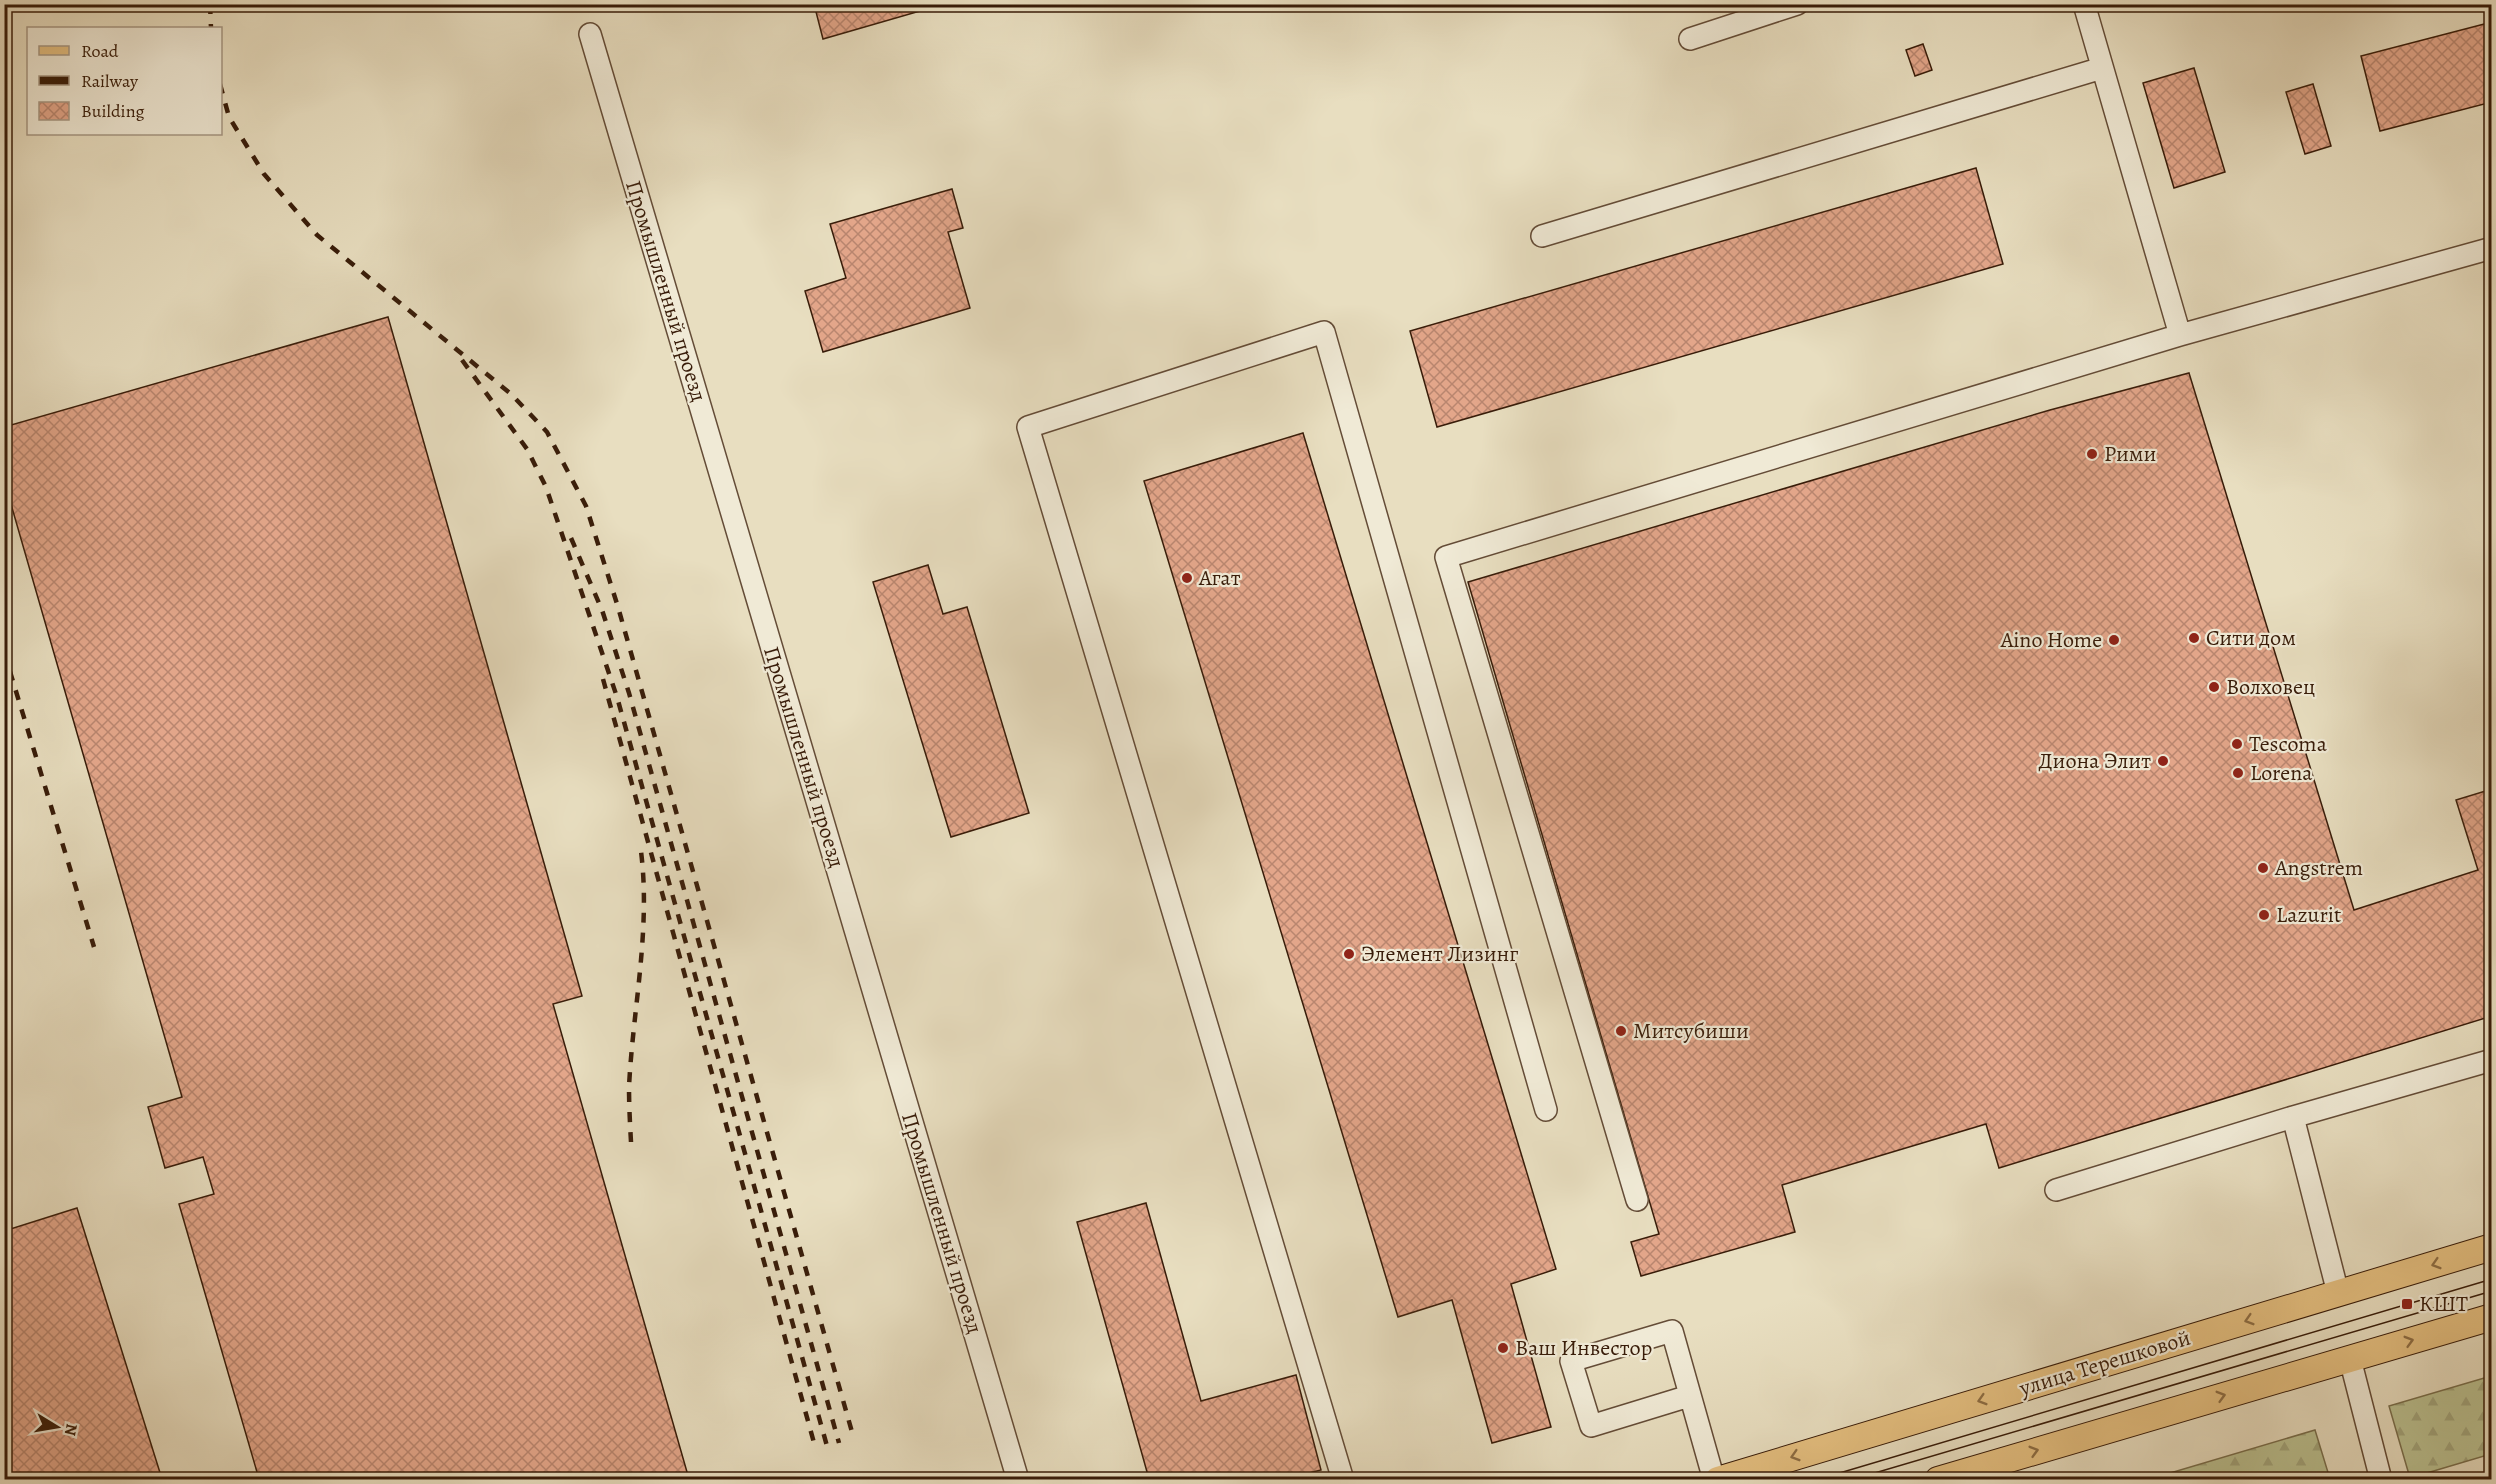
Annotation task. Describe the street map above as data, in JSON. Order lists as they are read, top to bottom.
{
  "streets": {
    "main road": ["улица Терешковой"],
    "lane": ["Промышленный проезд"]
  },
  "places": {
    "other": [
      "Рими",
      "Агат",
      "Сити дом",
      "Aino Home",
      "Волховец",
      "Tescoma",
      "Диона Элит",
      "Lorena",
      "Angstrem",
      "Lazurit",
      "Элемент Лизинг",
      "Митсубиши",
      "Ваш Инвестор"
    ],
    "transit": ["КШТ"]
  },
  "legend": ["Road", "Railway", "Building"],
  "north": "right"
}
